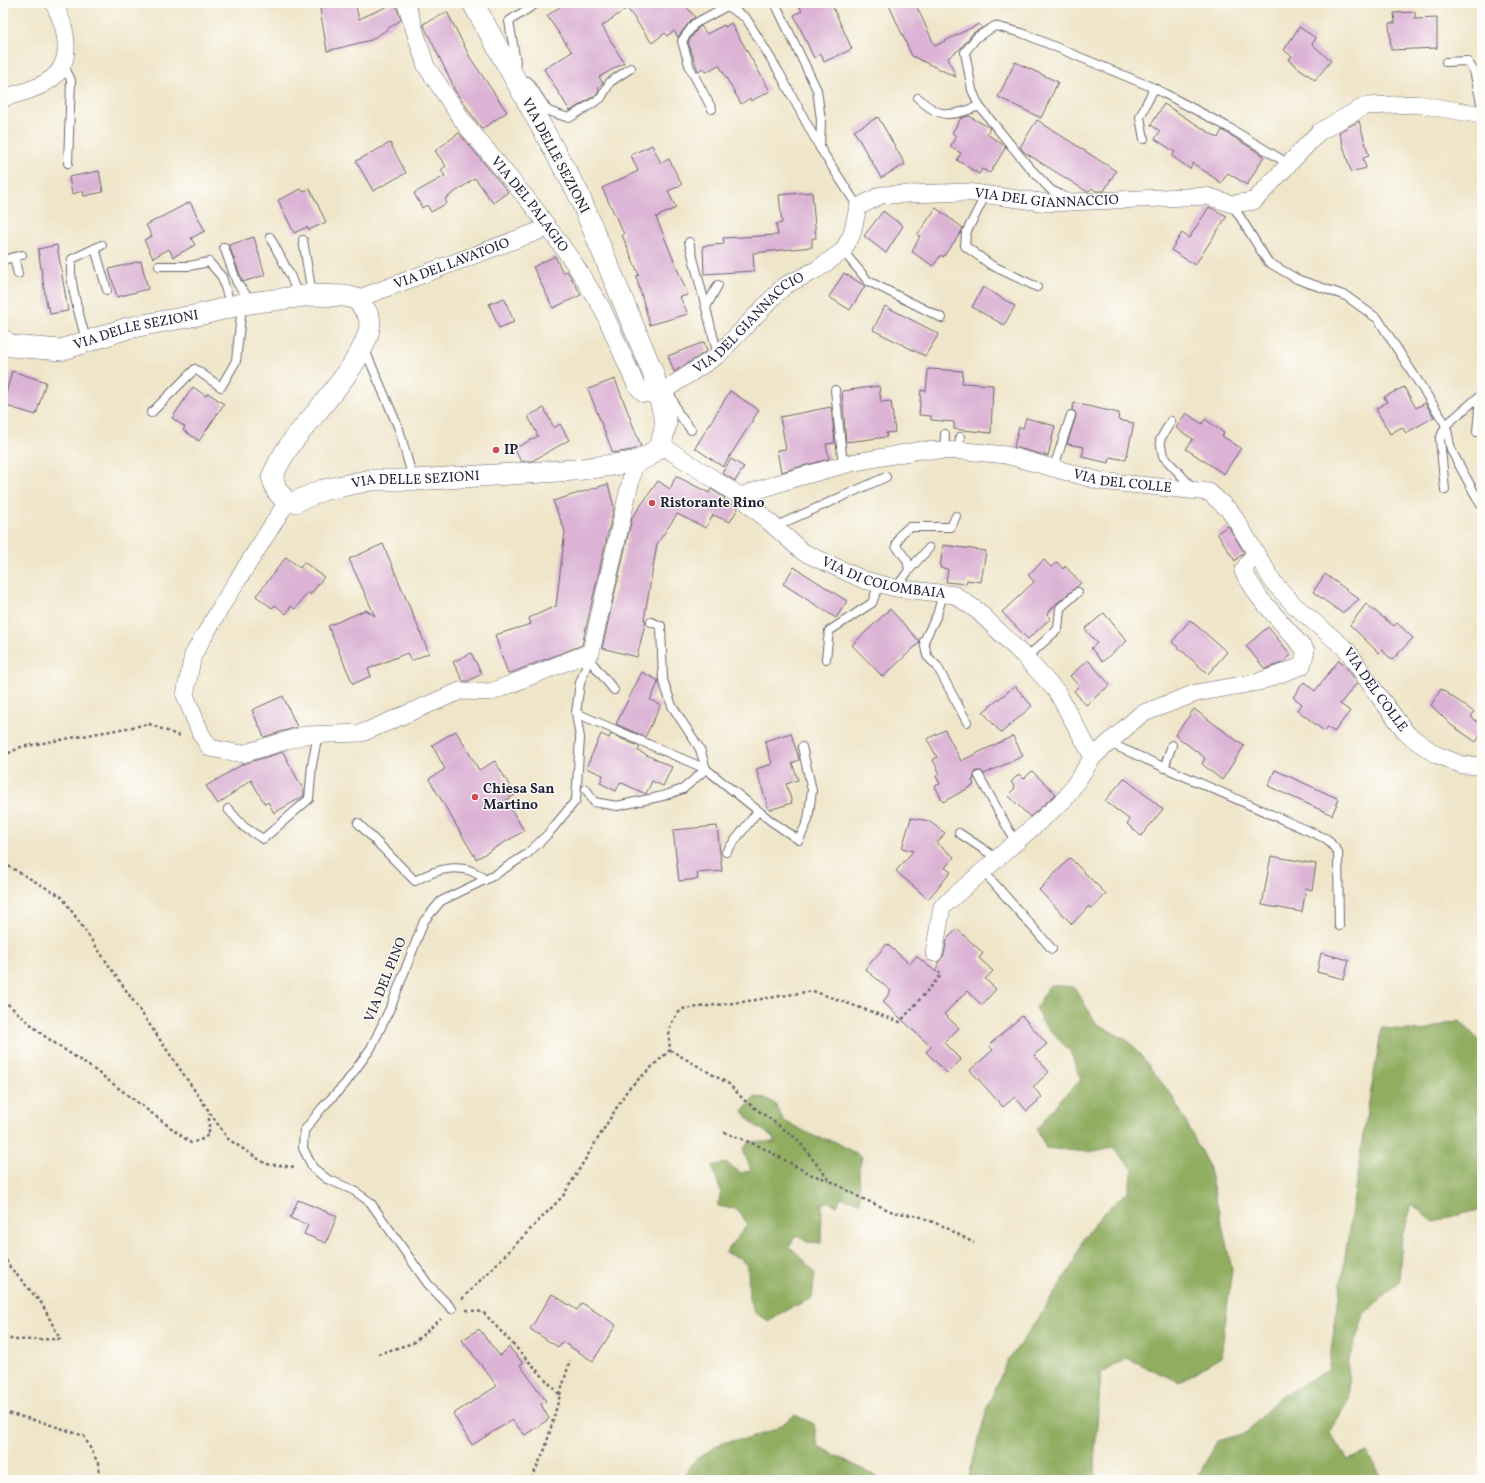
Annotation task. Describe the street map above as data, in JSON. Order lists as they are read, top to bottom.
{
  "streets": {
    "street": [
      "VIA DELLE SEZIONI",
      "VIA DEL GIANNACCIO",
      "VIA DEL PALAGIO",
      "VIA DEL LAVATOIO",
      "VIA DEL COLLE",
      "VIA DI COLOMBAIA"
    ],
    "lane": ["VIA DEL PINO"]
  },
  "crossings": [
    ["VIA DELLE SEZIONI", "VIA DEL GIANNACCIO"],
    ["VIA DELLE SEZIONI", "VIA DEL PALAGIO"],
    ["VIA DELLE SEZIONI", "VIA DEL LAVATOIO"],
    ["VIA DEL GIANNACCIO", "VIA DEL PALAGIO"],
    ["VIA DEL PALAGIO", "VIA DEL LAVATOIO"],
    ["VIA DEL COLLE", "VIA DI COLOMBAIA"]
  ],
  "places": ["IP", "Ristorante Rino", "Chiesa San Martino"]
}
